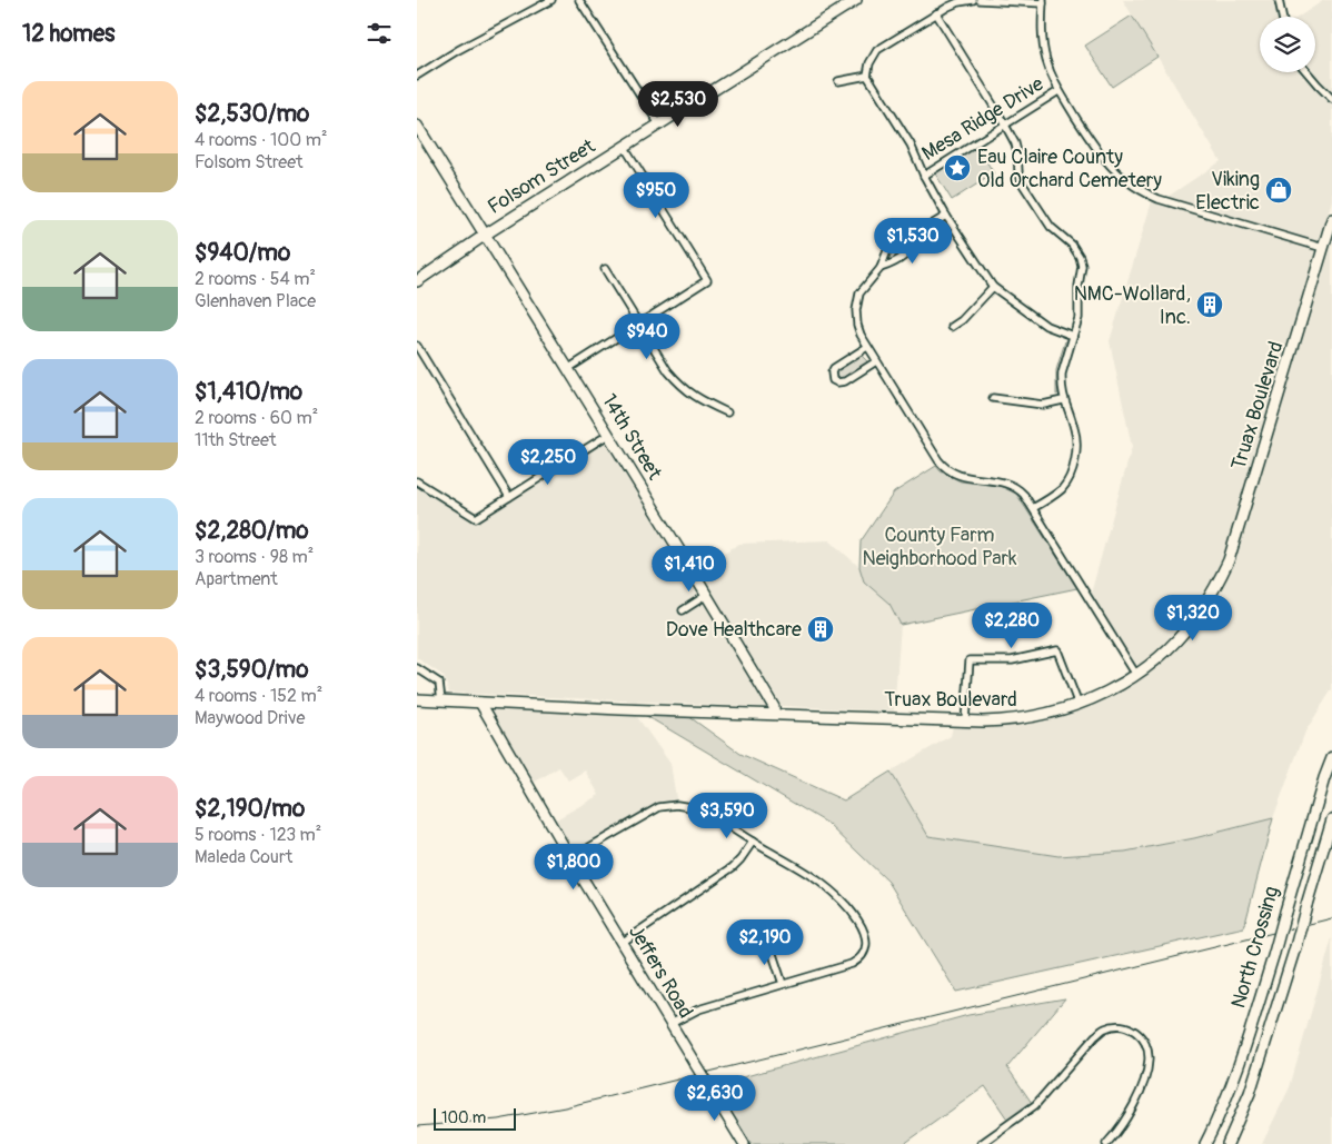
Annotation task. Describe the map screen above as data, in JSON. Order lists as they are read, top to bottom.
{
  "streets": {
    "main road": [
      "Folsom Street",
      "Truax Boulevard",
      "14th Street",
      "North Crossing",
      "Jeffers Road"
    ],
    "street": ["Mesa Ridge Drive"]
  },
  "crossings": [
    ["Folsom Street", "14th Street"],
    ["Truax Boulevard", "14th Street"],
    ["Truax Boulevard", "Jeffers Road"]
  ],
  "parks": ["County Farm Neighborhood Park"],
  "places": {
    "place": ["Eau Claire County Old Orchard Cemetery"],
    "shop": ["Viking Electric"],
    "building": ["NMC-Wollard, Inc.", "Dove Healthcare"]
  },
  "scale_bar": "100 m",
  "page": {
    "heading": "12 homes",
    "list": [
      {
        "name": "$2,530/mo",
        "note": "4 rooms · 100 m² · Folsom Street"
      },
      {
        "name": "$940/mo",
        "note": "2 rooms · 54 m² · Glenhaven Place"
      },
      {
        "name": "$1,410/mo",
        "note": "2 rooms · 60 m² · 11th Street"
      },
      {
        "name": "$2,280/mo",
        "note": "3 rooms · 98 m² · Apartment"
      },
      {
        "name": "$3,590/mo",
        "note": "4 rooms · 152 m² · Maywood Drive"
      },
      {
        "name": "$2,190/mo",
        "note": "5 rooms · 123 m² · Maleda Court"
      }
    ],
    "price": [
      "$2,530",
      "$950",
      "$1,530",
      "$940",
      "$2,250",
      "$1,410",
      "$1,320",
      "$2,280",
      "$3,590",
      "$1,800",
      "$2,190",
      "$2,630"
    ],
    "scale": "100 m"
  }
}
